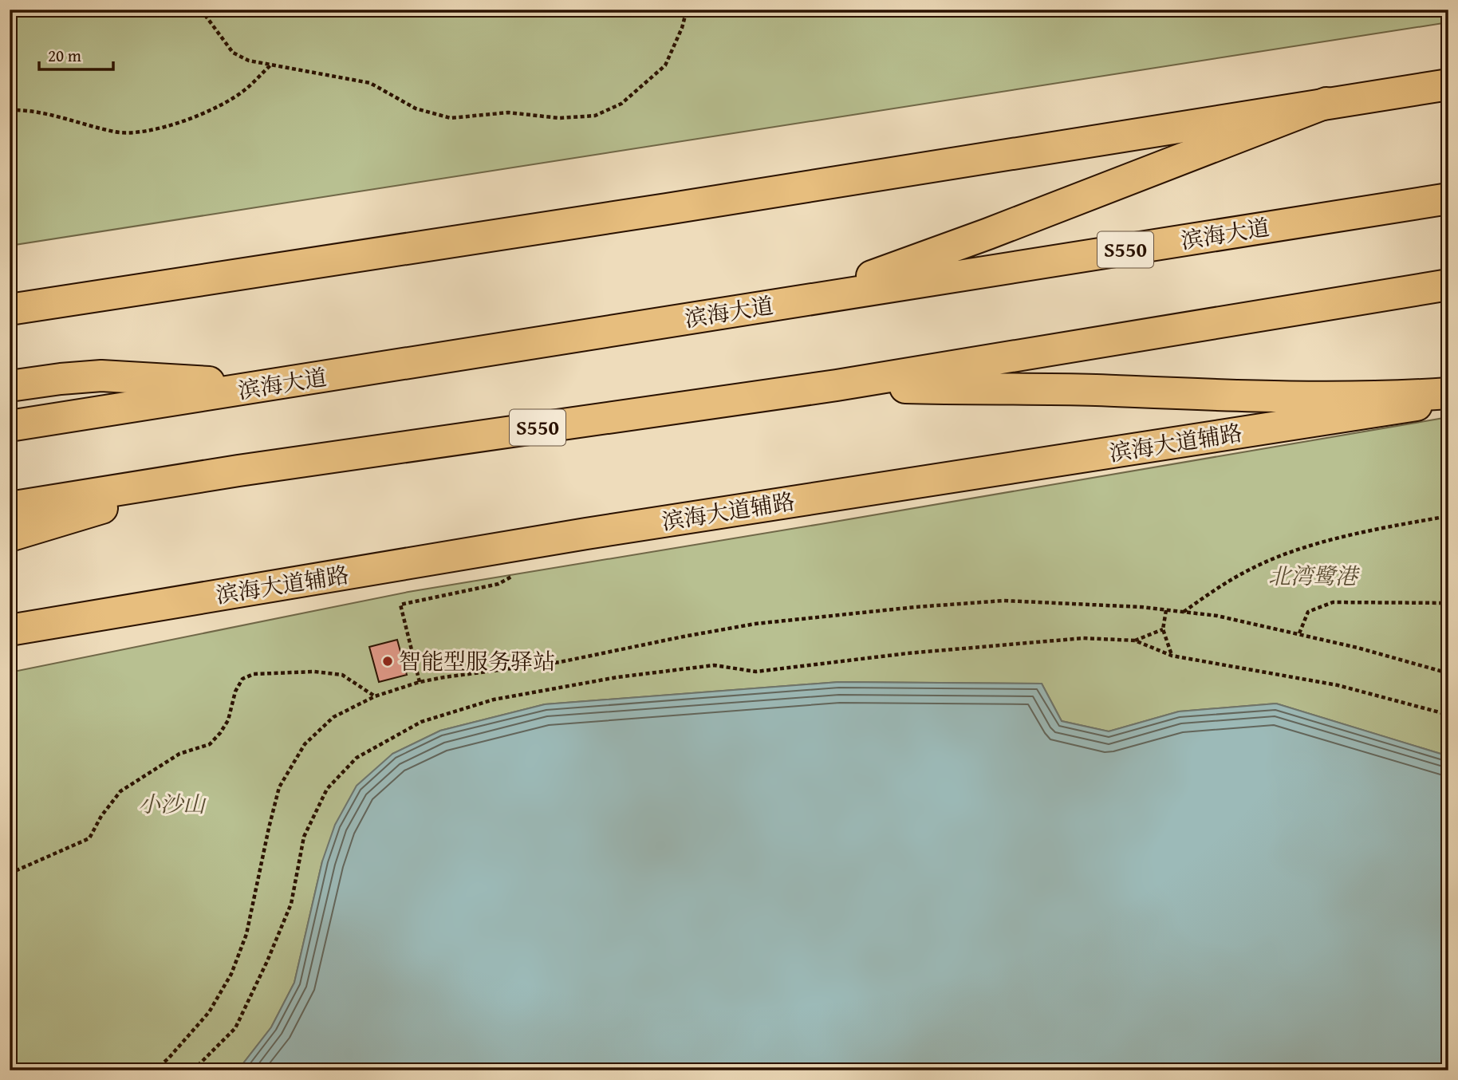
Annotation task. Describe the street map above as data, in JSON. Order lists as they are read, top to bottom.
{
  "streets": {
    "main road": ["滨海大道", "S550", "滨海大道辅路"]
  },
  "parks": ["北湾鹭港", "小沙山"],
  "places": ["智能型服务驿站"],
  "scale_bar": "20 m"
}
